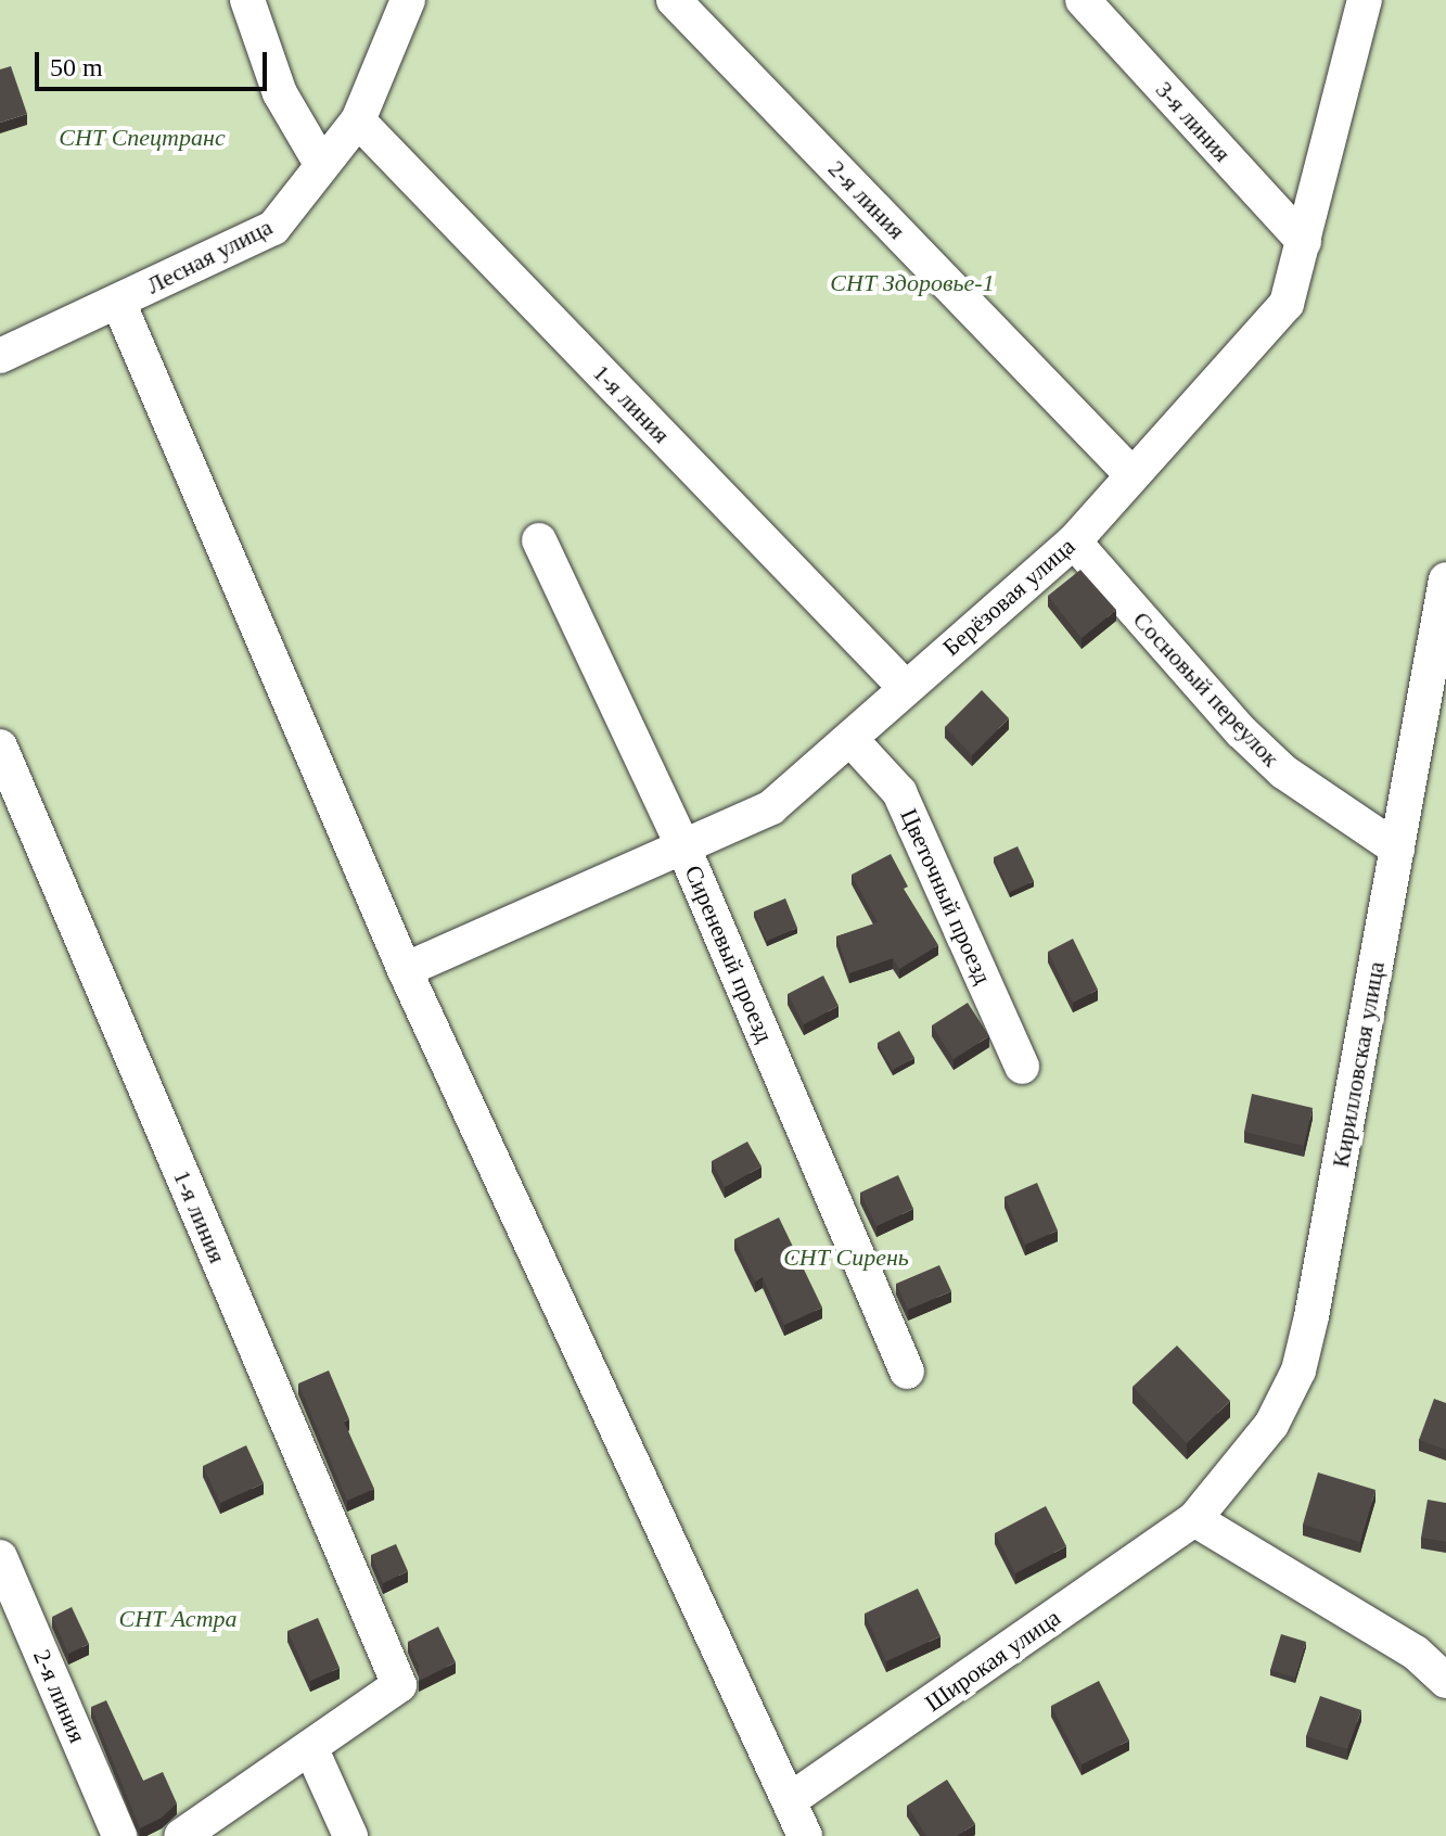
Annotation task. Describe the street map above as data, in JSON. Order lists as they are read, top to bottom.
{
  "streets": {
    "street": [
      "3-я линия",
      "2-я линия",
      "Лесная улица",
      "1-я линия",
      "Берёзовая улица",
      "Сосновый переулок",
      "Цветочный проезд",
      "Сиреневый проезд",
      "Кирилловская улица",
      "Широкая улица"
    ]
  },
  "crossings": [
    ["3-я линия", "Берёзовая улица"],
    ["2-я линия", "Берёзовая улица"],
    ["Лесная улица", "1-я линия"],
    ["1-я линия", "Берёзовая улица"],
    ["Берёзовая улица", "Сосновый переулок"],
    ["Берёзовая улица", "Цветочный проезд"],
    ["Берёзовая улица", "Сиреневый проезд"],
    ["Сосновый переулок", "Кирилловская улица"],
    ["Кирилловская улица", "Широкая улица"]
  ],
  "parks": [
    "СНТ Спецтранс",
    "СНТ Здоровье-1",
    "СНТ Сирень",
    "СНТ Астра"
  ],
  "scale_bar": "50 m"
}
